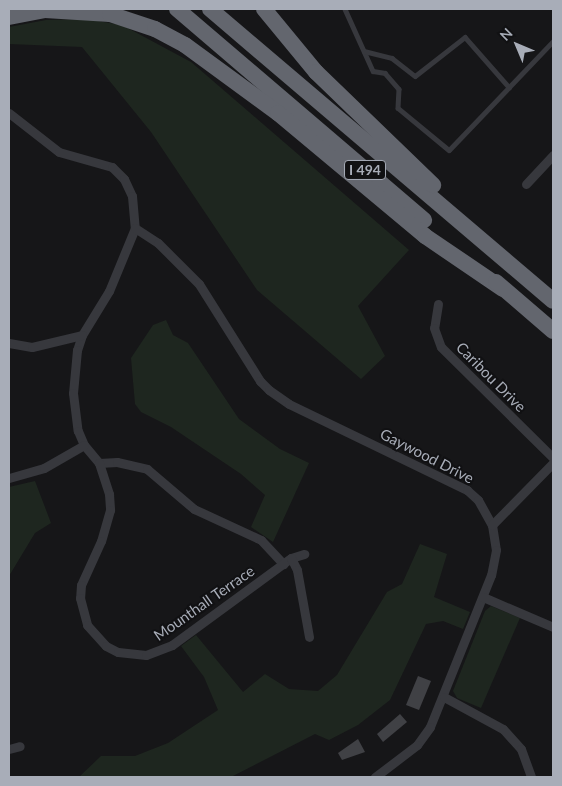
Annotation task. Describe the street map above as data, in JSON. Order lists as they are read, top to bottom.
{
  "streets": {
    "highway": ["I 494"],
    "street": ["Caribou Drive", "Gaywood Drive", "Mounthall Terrace"]
  },
  "north": "top left"
}
